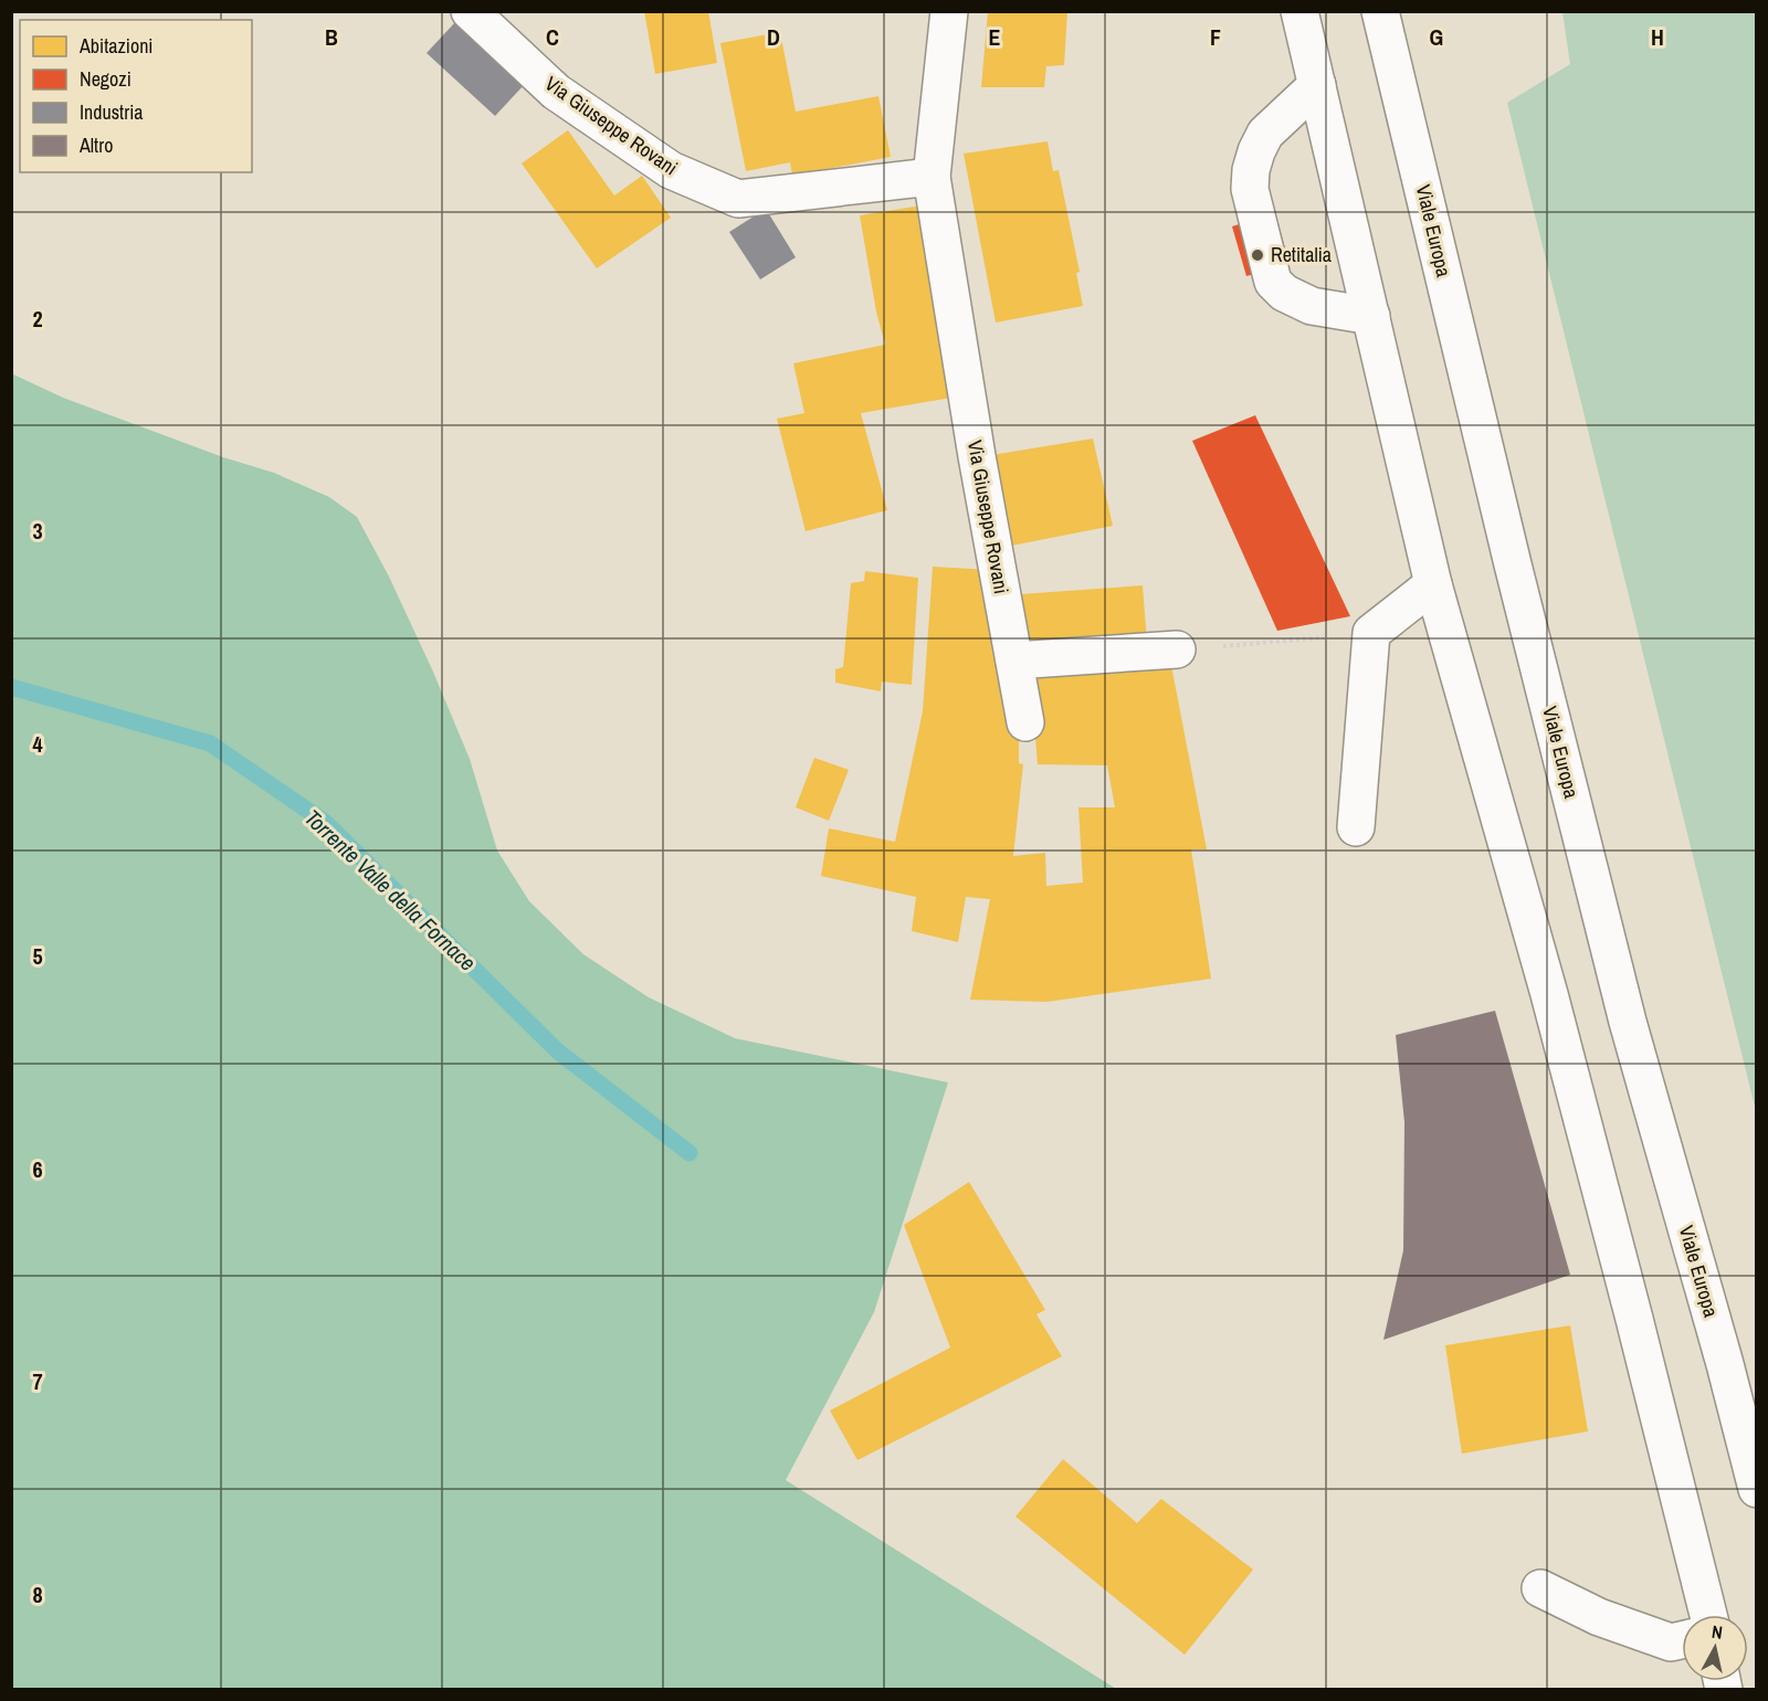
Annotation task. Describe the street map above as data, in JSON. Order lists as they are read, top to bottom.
{
  "streets": {
    "street": ["Via Giuseppe Rovani", "Viale Europa"]
  },
  "water": ["Torrente Valle della Fornace"],
  "places": ["Retitalia"],
  "legend": [
    "Abitazioni",
    "Negozi",
    "Industria",
    "Altro"
  ],
  "north": "top",
  "grid": {
    "columns": [
      "B",
      "C",
      "D",
      "E",
      "F",
      "G",
      "H"
    ],
    "rows": [
      "2",
      "3",
      "4",
      "5",
      "6",
      "7",
      "8"
    ]
  }
}
